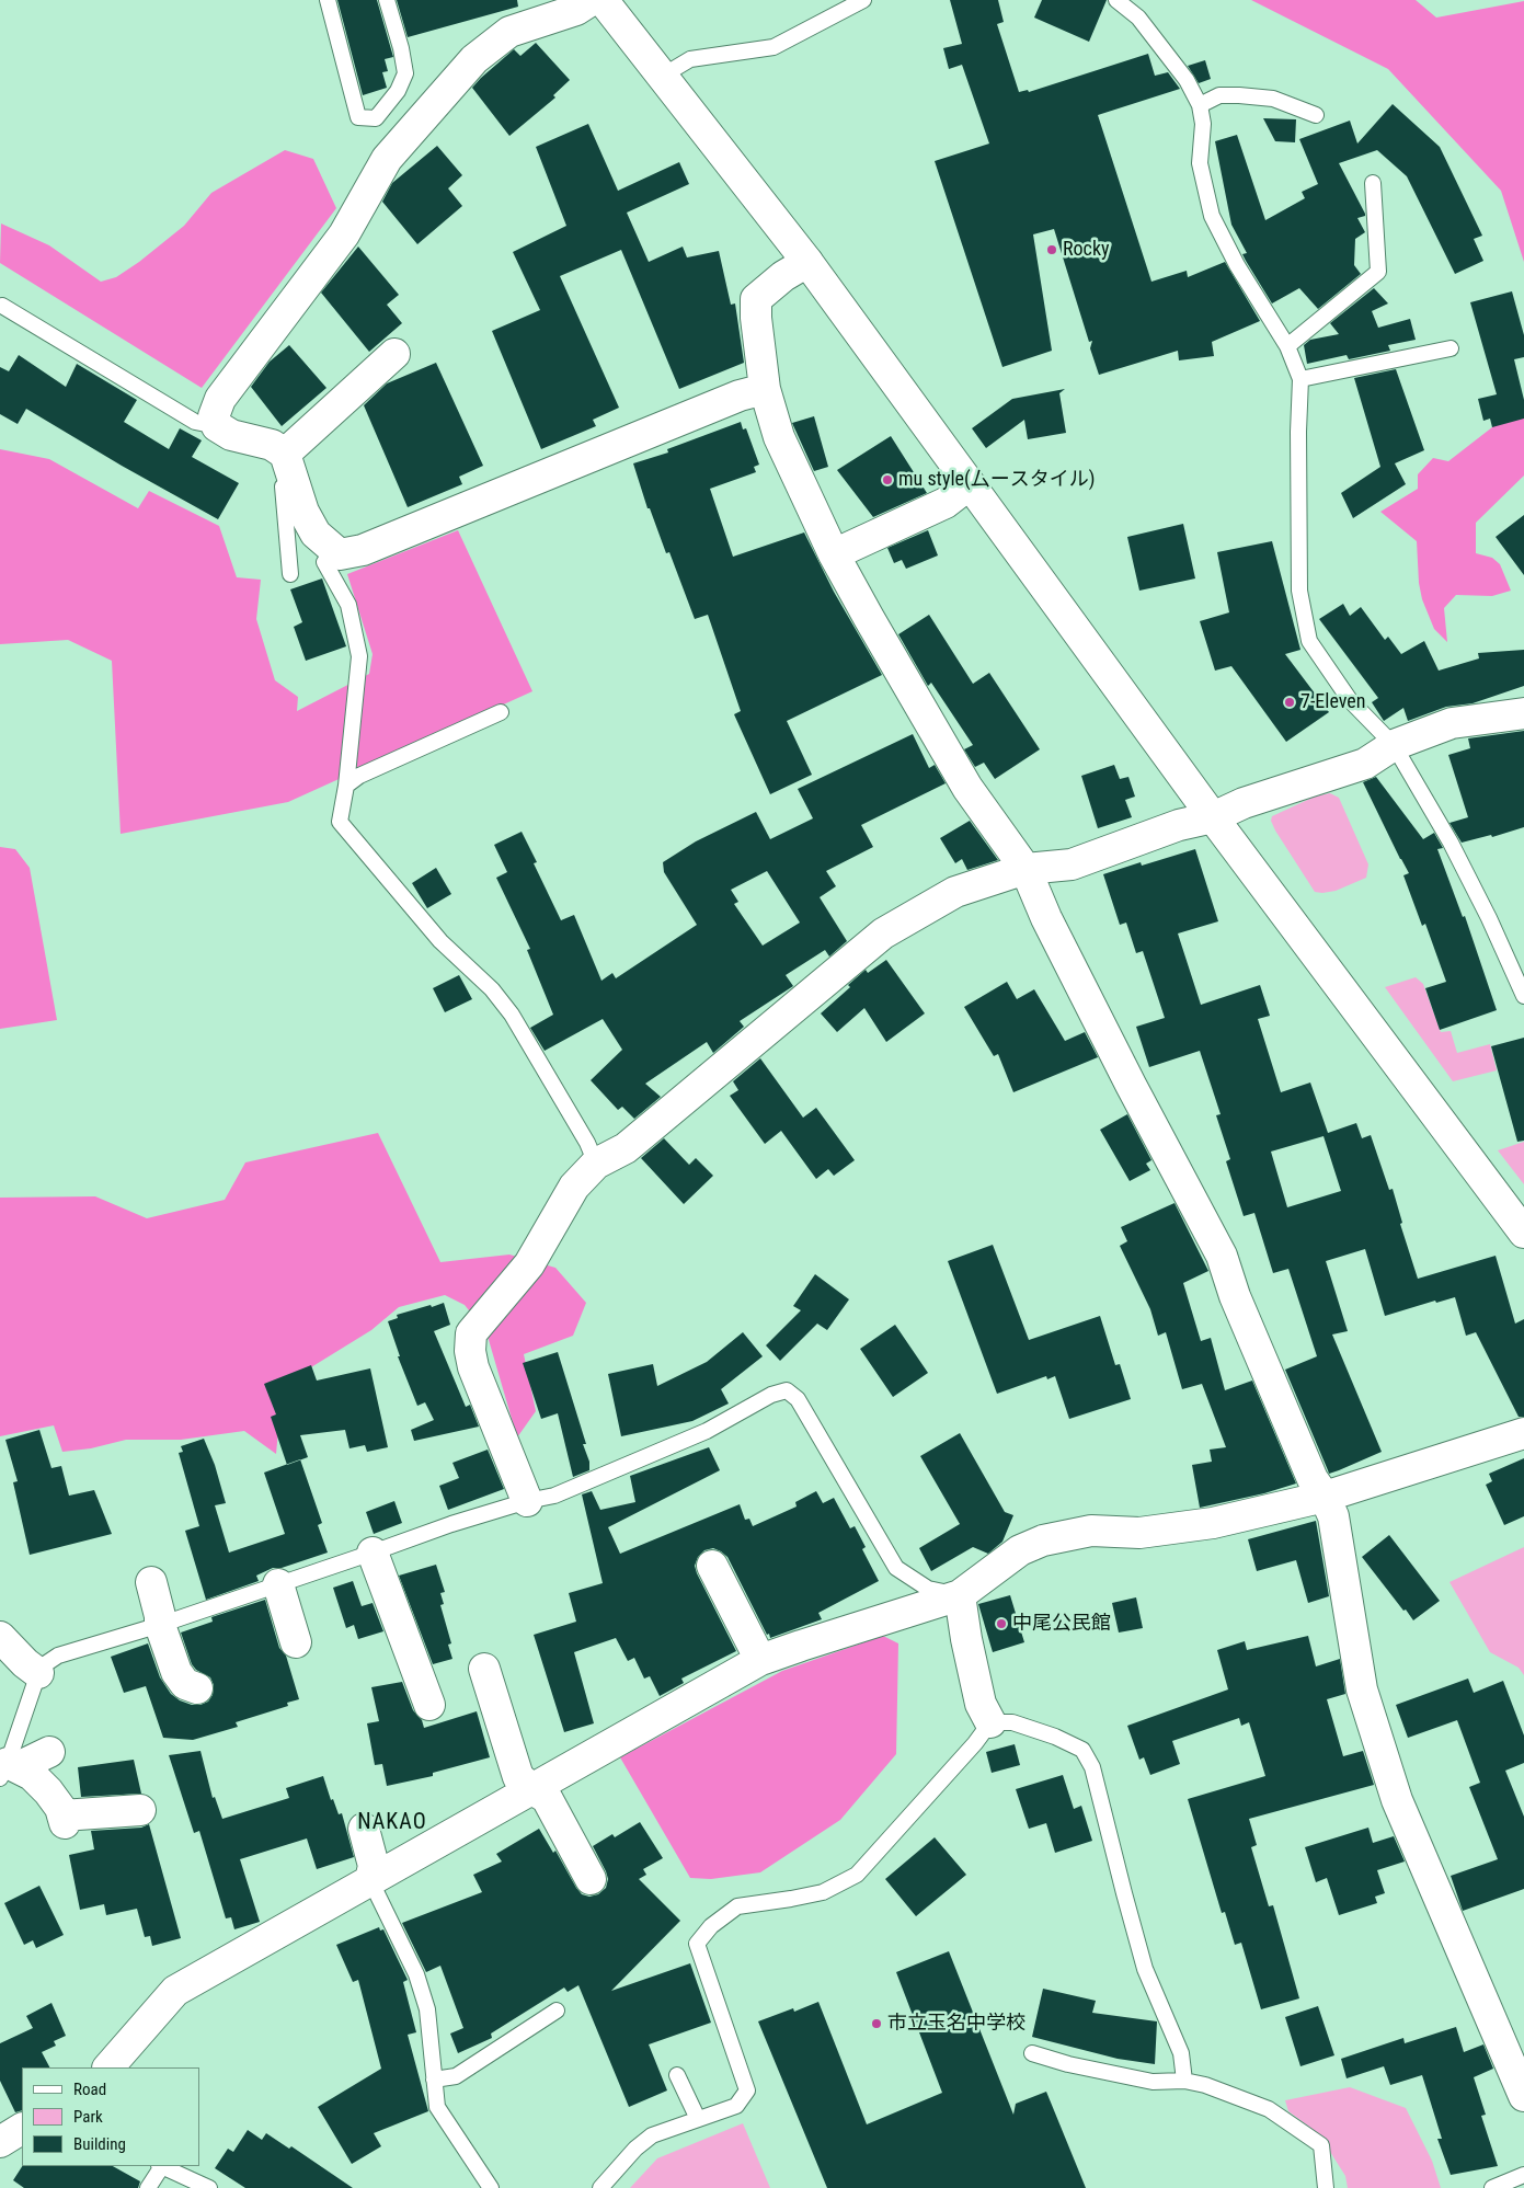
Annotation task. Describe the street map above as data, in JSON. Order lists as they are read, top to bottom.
{
  "districts": ["NAKAO"],
  "places": [
    "Rocky",
    "mu style(厶ースタイル)",
    "7-Eleven",
    "中尾公民館",
    "市立玉名中学校"
  ],
  "legend": ["Road", "Park", "Building"]
}
